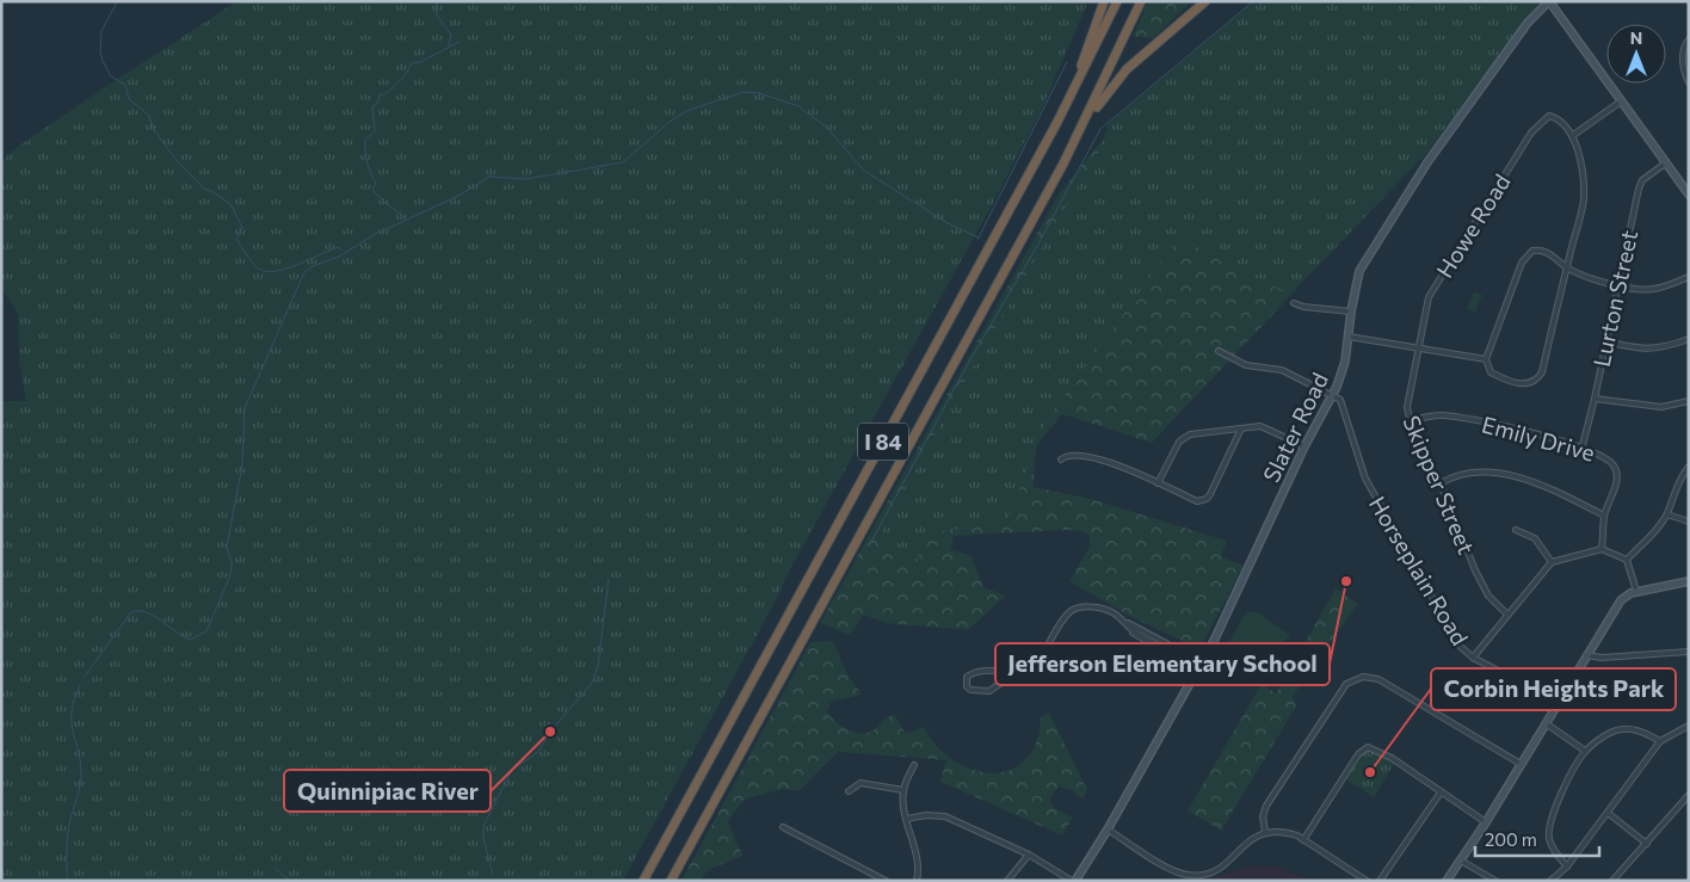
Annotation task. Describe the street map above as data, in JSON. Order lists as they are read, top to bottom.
{
  "streets": {
    "highway": ["I 84"],
    "main road": ["Slater Road"],
    "street": [
      "Howe Road",
      "Lurton Street",
      "Emily Drive",
      "Skipper Street",
      "Horseplain Road"
    ]
  },
  "crossings": [
    ["Howe Road", "Skipper Street"],
    ["Lurton Street", "Emily Drive"],
    ["Slater Road", "Horseplain Road"],
    ["Emily Drive", "Skipper Street"]
  ],
  "places": ["Jefferson Elementary School", "Quinnipiac River", "Corbin Heights Park"],
  "scale_bar": "200 m",
  "north": "top"
}
